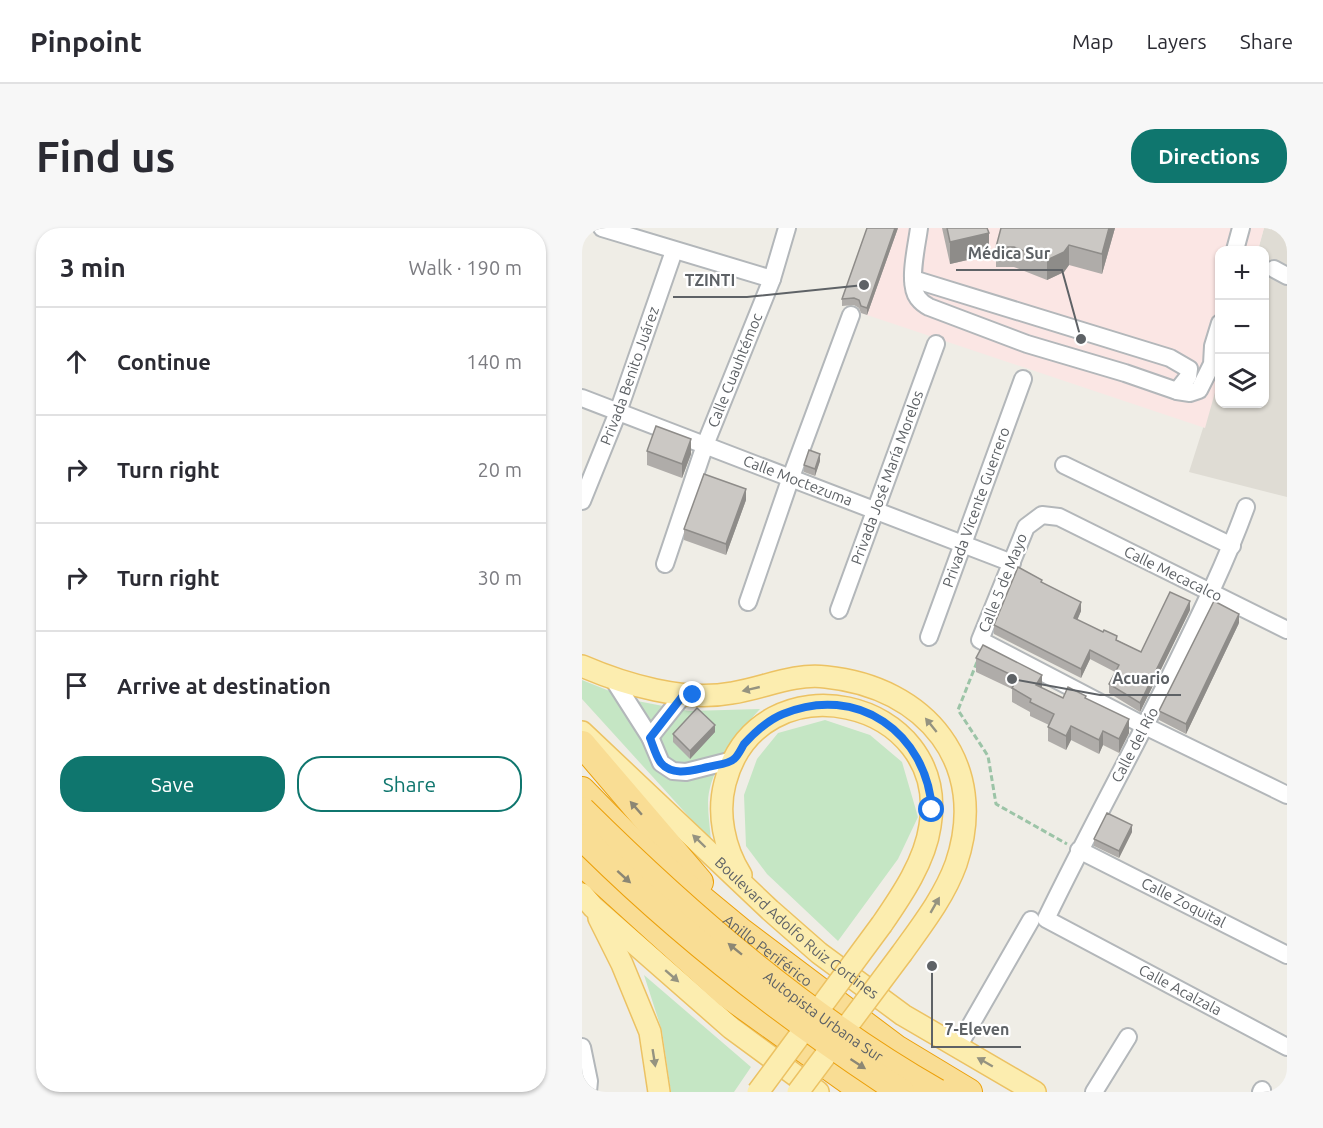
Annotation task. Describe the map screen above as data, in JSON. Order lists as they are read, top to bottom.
{
  "streets": {
    "highway": ["Anillo Periférico", "Autopista Urbana Sur"],
    "main road": ["Boulevard Adolfo Ruiz Cortines"],
    "street": [
      "Calle Cuauhtémoc",
      "Privada Benito Juárez",
      "Privada José María Morelos",
      "Calle Moctezuma",
      "Privada Vicente Guerrero",
      "Calle Mecacalco",
      "Calle 5 de Mayo",
      "Calle del Río",
      "Calle Zoquital",
      "Calle Acalzala"
    ]
  },
  "crossings": [
    ["Calle Cuauhtémoc", "Calle Moctezuma"],
    ["Privada Benito Juárez", "Calle Moctezuma"],
    ["Privada José María Morelos", "Calle Moctezuma"],
    ["Calle Moctezuma", "Privada Vicente Guerrero"],
    ["Calle Moctezuma", "Calle 5 de Mayo"],
    ["Calle Mecacalco", "Calle 5 de Mayo"],
    ["Calle Mecacalco", "Calle del Río"],
    ["Calle del Río", "Calle Zoquital"],
    ["Calle del Río", "Calle Acalzala"]
  ],
  "places": [
    "TZINTI",
    "Médica Sur",
    "Acuario",
    "7-Eleven"
  ],
  "page": {
    "header": "Pinpoint",
    "nav": ["Map", "Layers", "Share"],
    "buttons": [
      "Directions",
      ["Save", "Share"]
    ],
    "title": "Find us",
    "heading": ["3 min", "Walk · 190 m"],
    "map_buttons": ["+", "−"],
    "list": [
      ["Continue", "140 m"],
      ["Turn right", "20 m"],
      ["Turn right", "30 m"],
      "Arrive at destination"
    ]
  }
}
